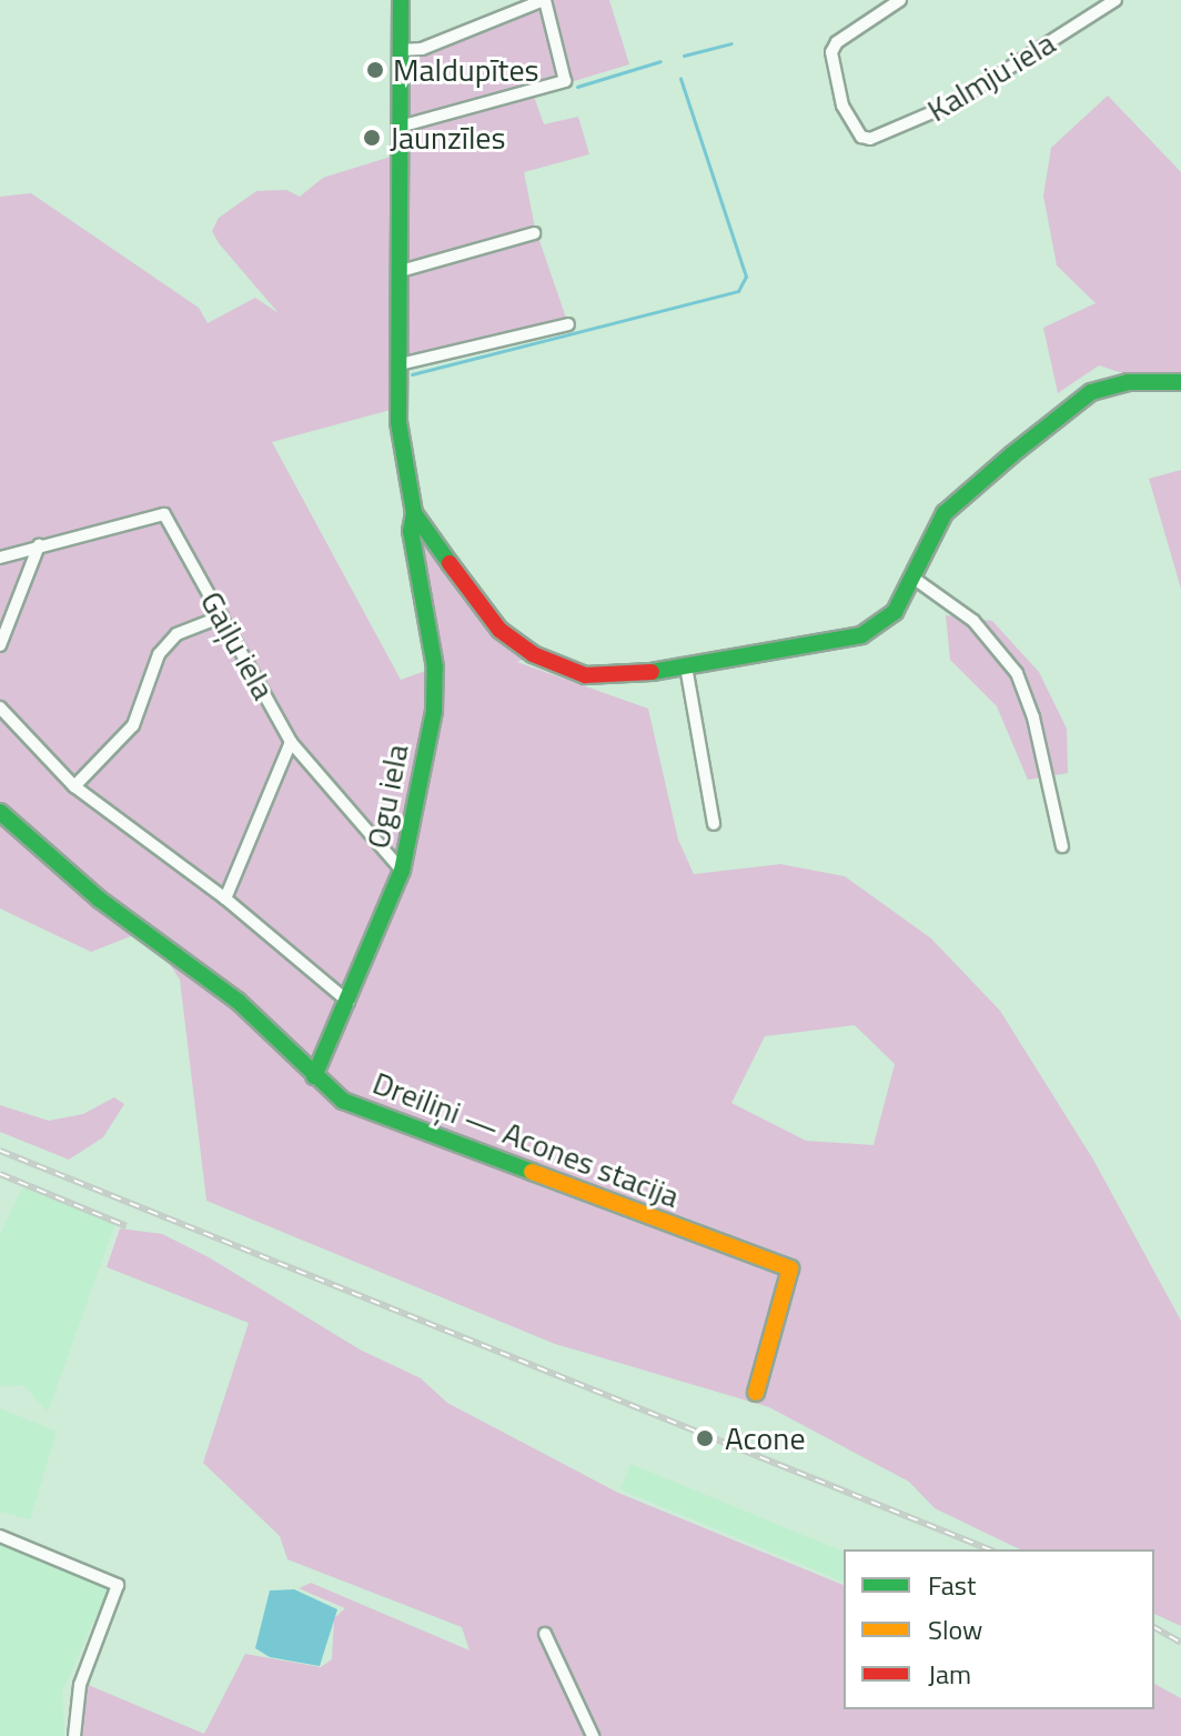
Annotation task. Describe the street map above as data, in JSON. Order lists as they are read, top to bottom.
{
  "streets": {
    "street": [
      "Kalmju iela",
      "Gaiļu iela",
      "Ogu iela",
      "Dreiliņi — Acones stacija"
    ]
  },
  "crossings": [
    ["Gaiļu iela", "Ogu iela"],
    ["Ogu iela", "Dreiliņi — Acones stacija"]
  ],
  "places": ["Maldupītes", "Jaunzīles", "Acone"],
  "legend": ["Fast", "Slow", "Jam"]
}
